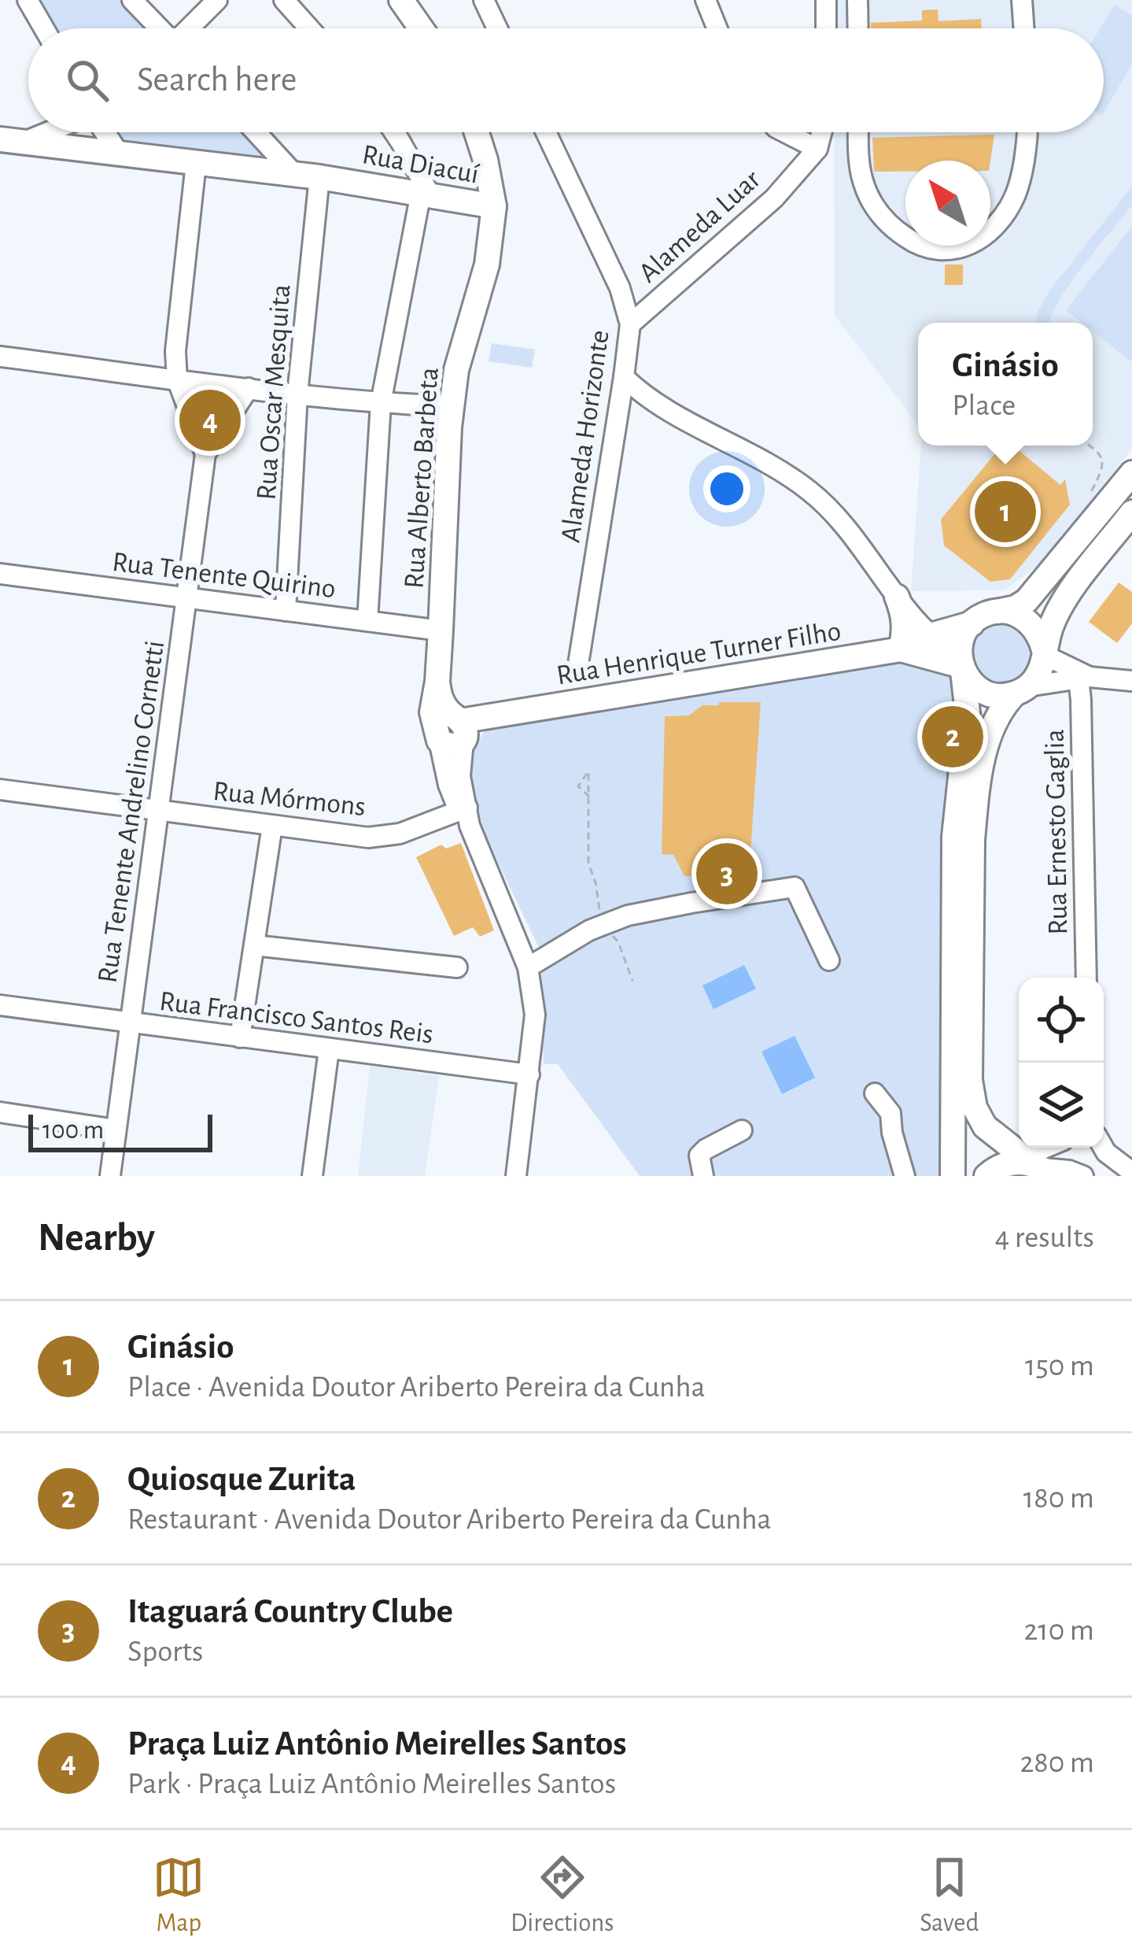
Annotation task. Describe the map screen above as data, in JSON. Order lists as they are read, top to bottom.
{
  "streets": {
    "main road": ["Rua Diacuí", "Rua Alberto Barbeta", "Rua Henrique Turner Filho"],
    "street": [
      "Alameda Luar",
      "Rua Oscar Mesquita",
      "Alameda Horizonte",
      "Rua Tenente Quirino",
      "Rua Mórmons",
      "Rua Tenente Andrelino Cornetti",
      "Rua Ernesto Gaglia",
      "Rua Francisco Santos Reis"
    ]
  },
  "crossings": [
    ["Rua Diacuí", "Rua Oscar Mesquita"],
    ["Rua Diacuí", "Rua Alberto Barbeta"],
    ["Alameda Luar", "Alameda Horizonte"],
    ["Rua Oscar Mesquita", "Rua Tenente Quirino"],
    ["Rua Alberto Barbeta", "Rua Tenente Quirino"],
    ["Rua Alberto Barbeta", "Rua Henrique Turner Filho"],
    ["Rua Tenente Quirino", "Rua Tenente Andrelino Cornetti"],
    ["Rua Mórmons", "Rua Tenente Andrelino Cornetti"],
    ["Rua Tenente Andrelino Cornetti", "Rua Francisco Santos Reis"]
  ],
  "scale_bar": "100 m",
  "north": "top left",
  "page": {
    "search": "Search here",
    "popup": ["Ginásio", "Place"],
    "pins": [
      "4",
      "1",
      "2",
      "3"
    ],
    "scale": "100 m",
    "heading": ["Nearby", "4 results"],
    "list": [
      {
        "mark": "1",
        "name": "Ginásio",
        "note": "Place · Avenida Doutor Ariberto Pereira da Cunha",
        "value": "150 m"
      },
      {
        "mark": "2",
        "name": "Quiosque Zurita",
        "note": "Restaurant · Avenida Doutor Ariberto Pereira da Cunha",
        "value": "180 m"
      },
      {
        "mark": "3",
        "name": "Itaguará Country Clube",
        "note": "Sports",
        "value": "210 m"
      },
      {
        "mark": "4",
        "name": "Praça Luiz Antônio Meirelles Santos",
        "note": "Park · Praça Luiz Antônio Meirelles Santos",
        "value": "280 m"
      }
    ],
    "nav": ["Map", "Directions", "Saved"]
  }
}
